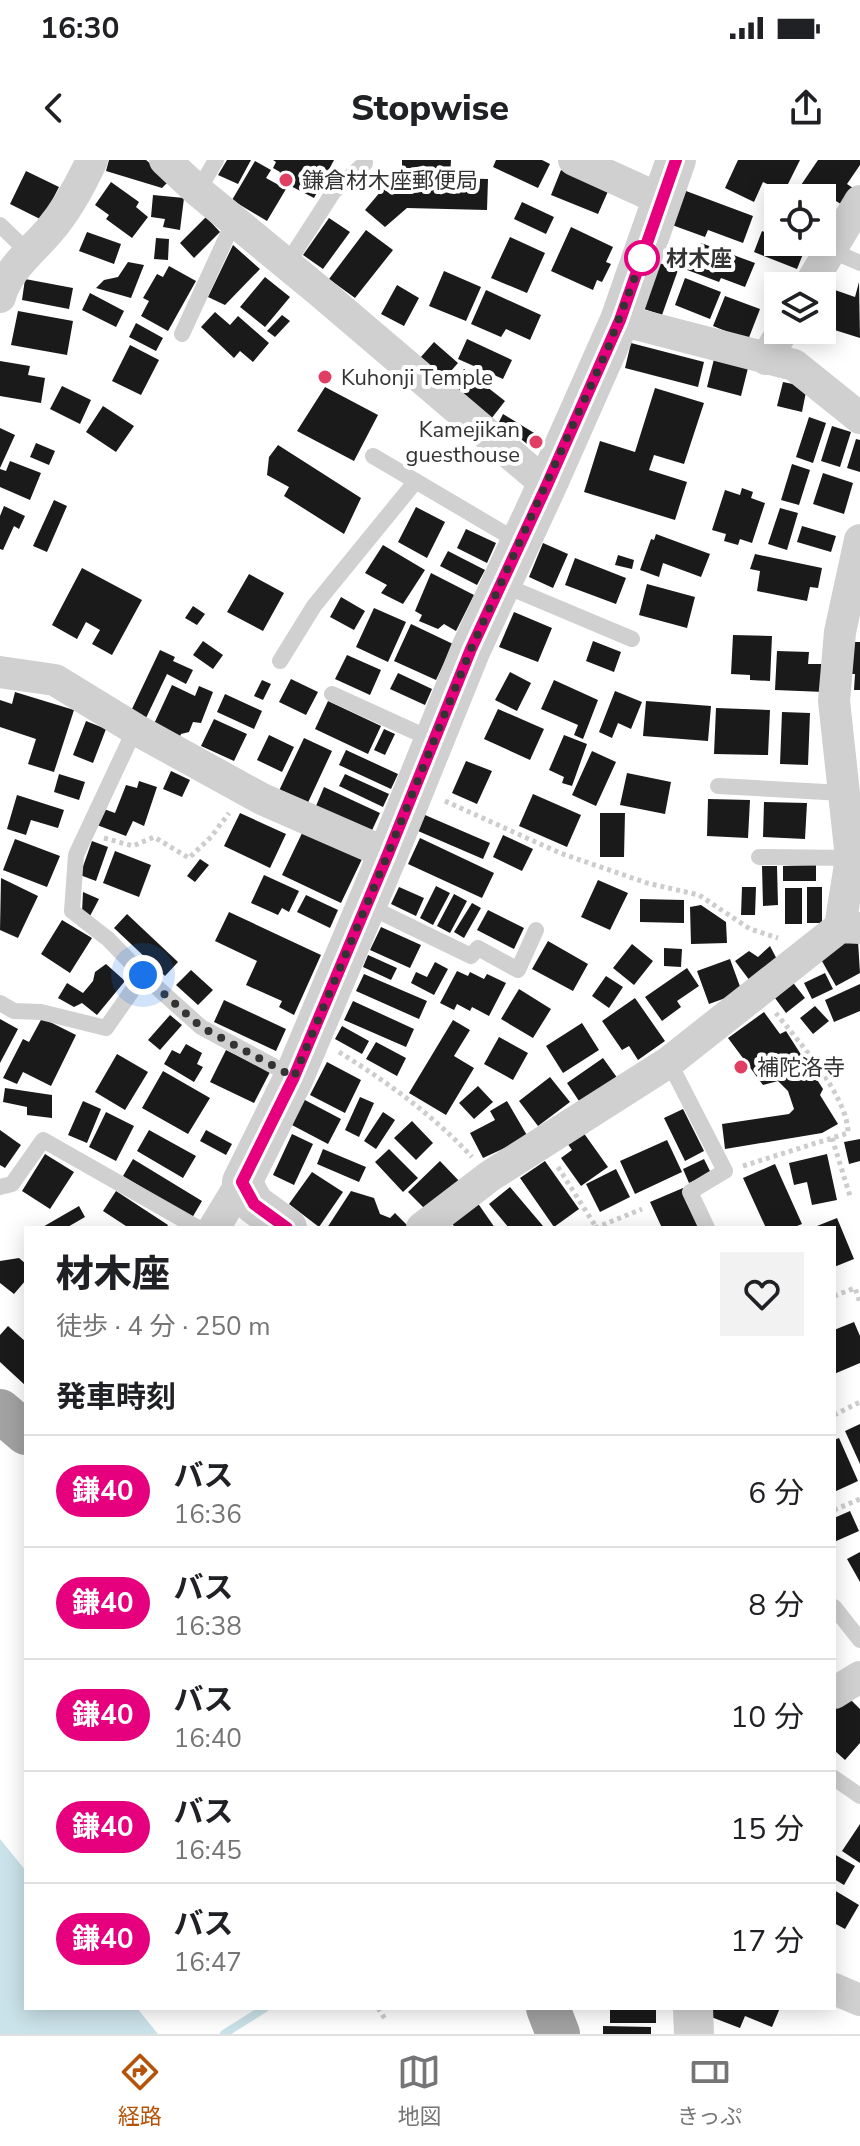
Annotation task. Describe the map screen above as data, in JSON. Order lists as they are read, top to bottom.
{
  "places": [
    "鎌倉材木座郵便局",
    "材木座",
    "Kuhonji Temple",
    "Kamejikan guesthouse",
    "補陀洛寺"
  ],
  "lines": ["bus line 鎌40"],
  "page": {
    "status": "16:30",
    "header": "Stopwise",
    "heading": [
      ["材木座", "徒歩 · 4 分 · 250 m"],
      "発車時刻"
    ],
    "list": [
      {
        "mark": "鎌40",
        "name": "バス",
        "note": "16:36",
        "value": "6 分"
      },
      {
        "mark": "鎌40",
        "name": "バス",
        "note": "16:38",
        "value": "8 分"
      },
      {
        "mark": "鎌40",
        "name": "バス",
        "note": "16:40",
        "value": "10 分"
      },
      {
        "mark": "鎌40",
        "name": "バス",
        "note": "16:45",
        "value": "15 分"
      },
      {
        "mark": "鎌40",
        "name": "バス",
        "note": "16:47",
        "value": "17 分"
      }
    ],
    "tabs": ["経路", "地図", "きっぷ"]
  }
}
